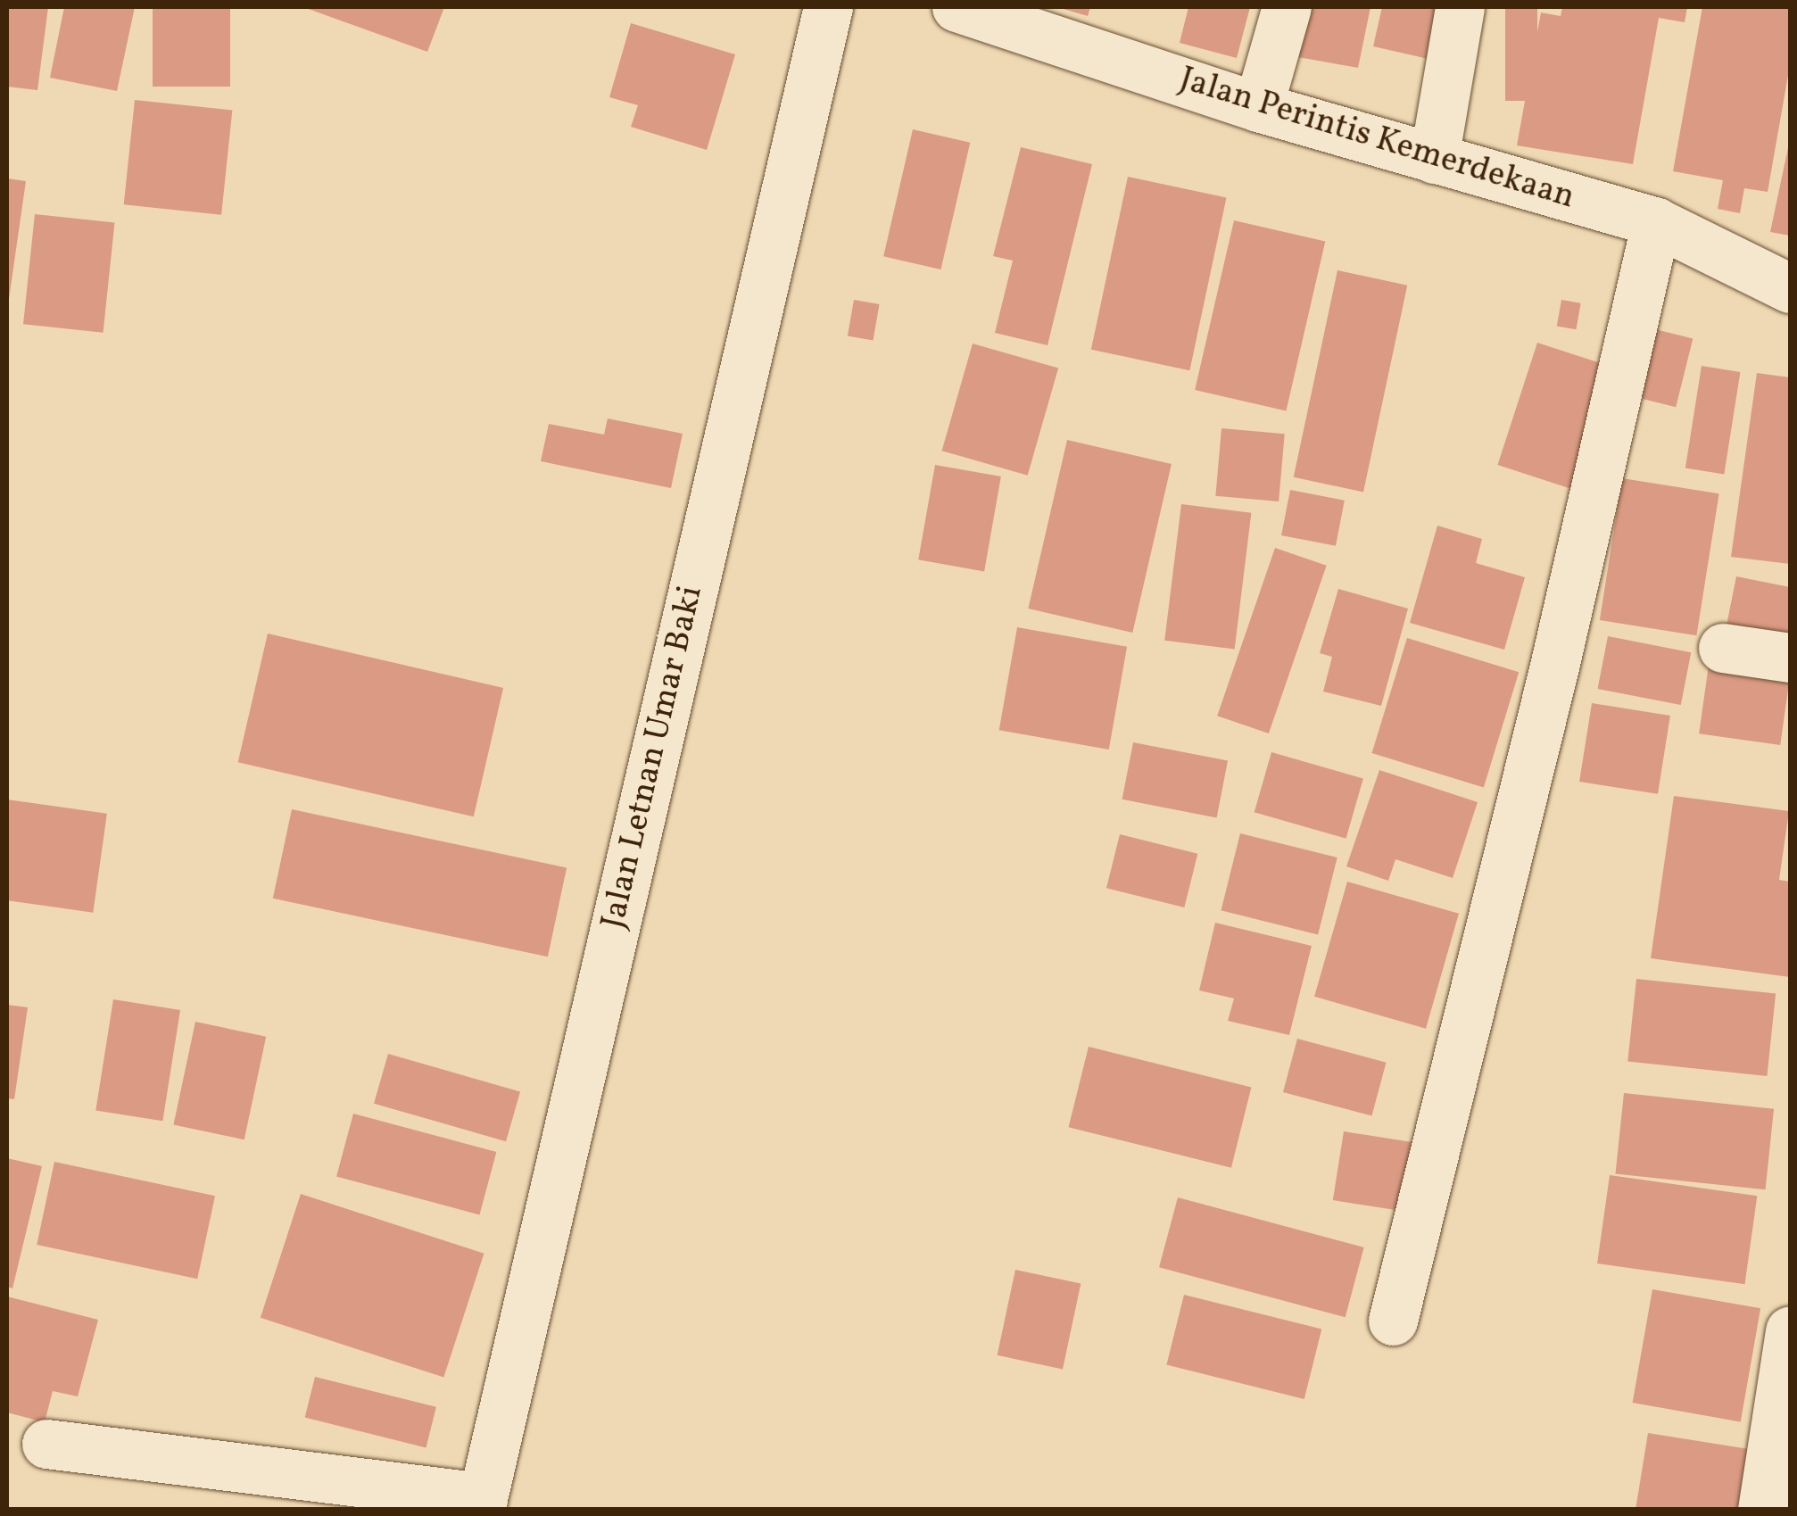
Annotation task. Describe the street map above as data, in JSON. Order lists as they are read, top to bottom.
{
  "streets": {
    "street": ["Jalan Perintis Kemerdekaan", "Jalan Letnan Umar Baki"]
  }
}
